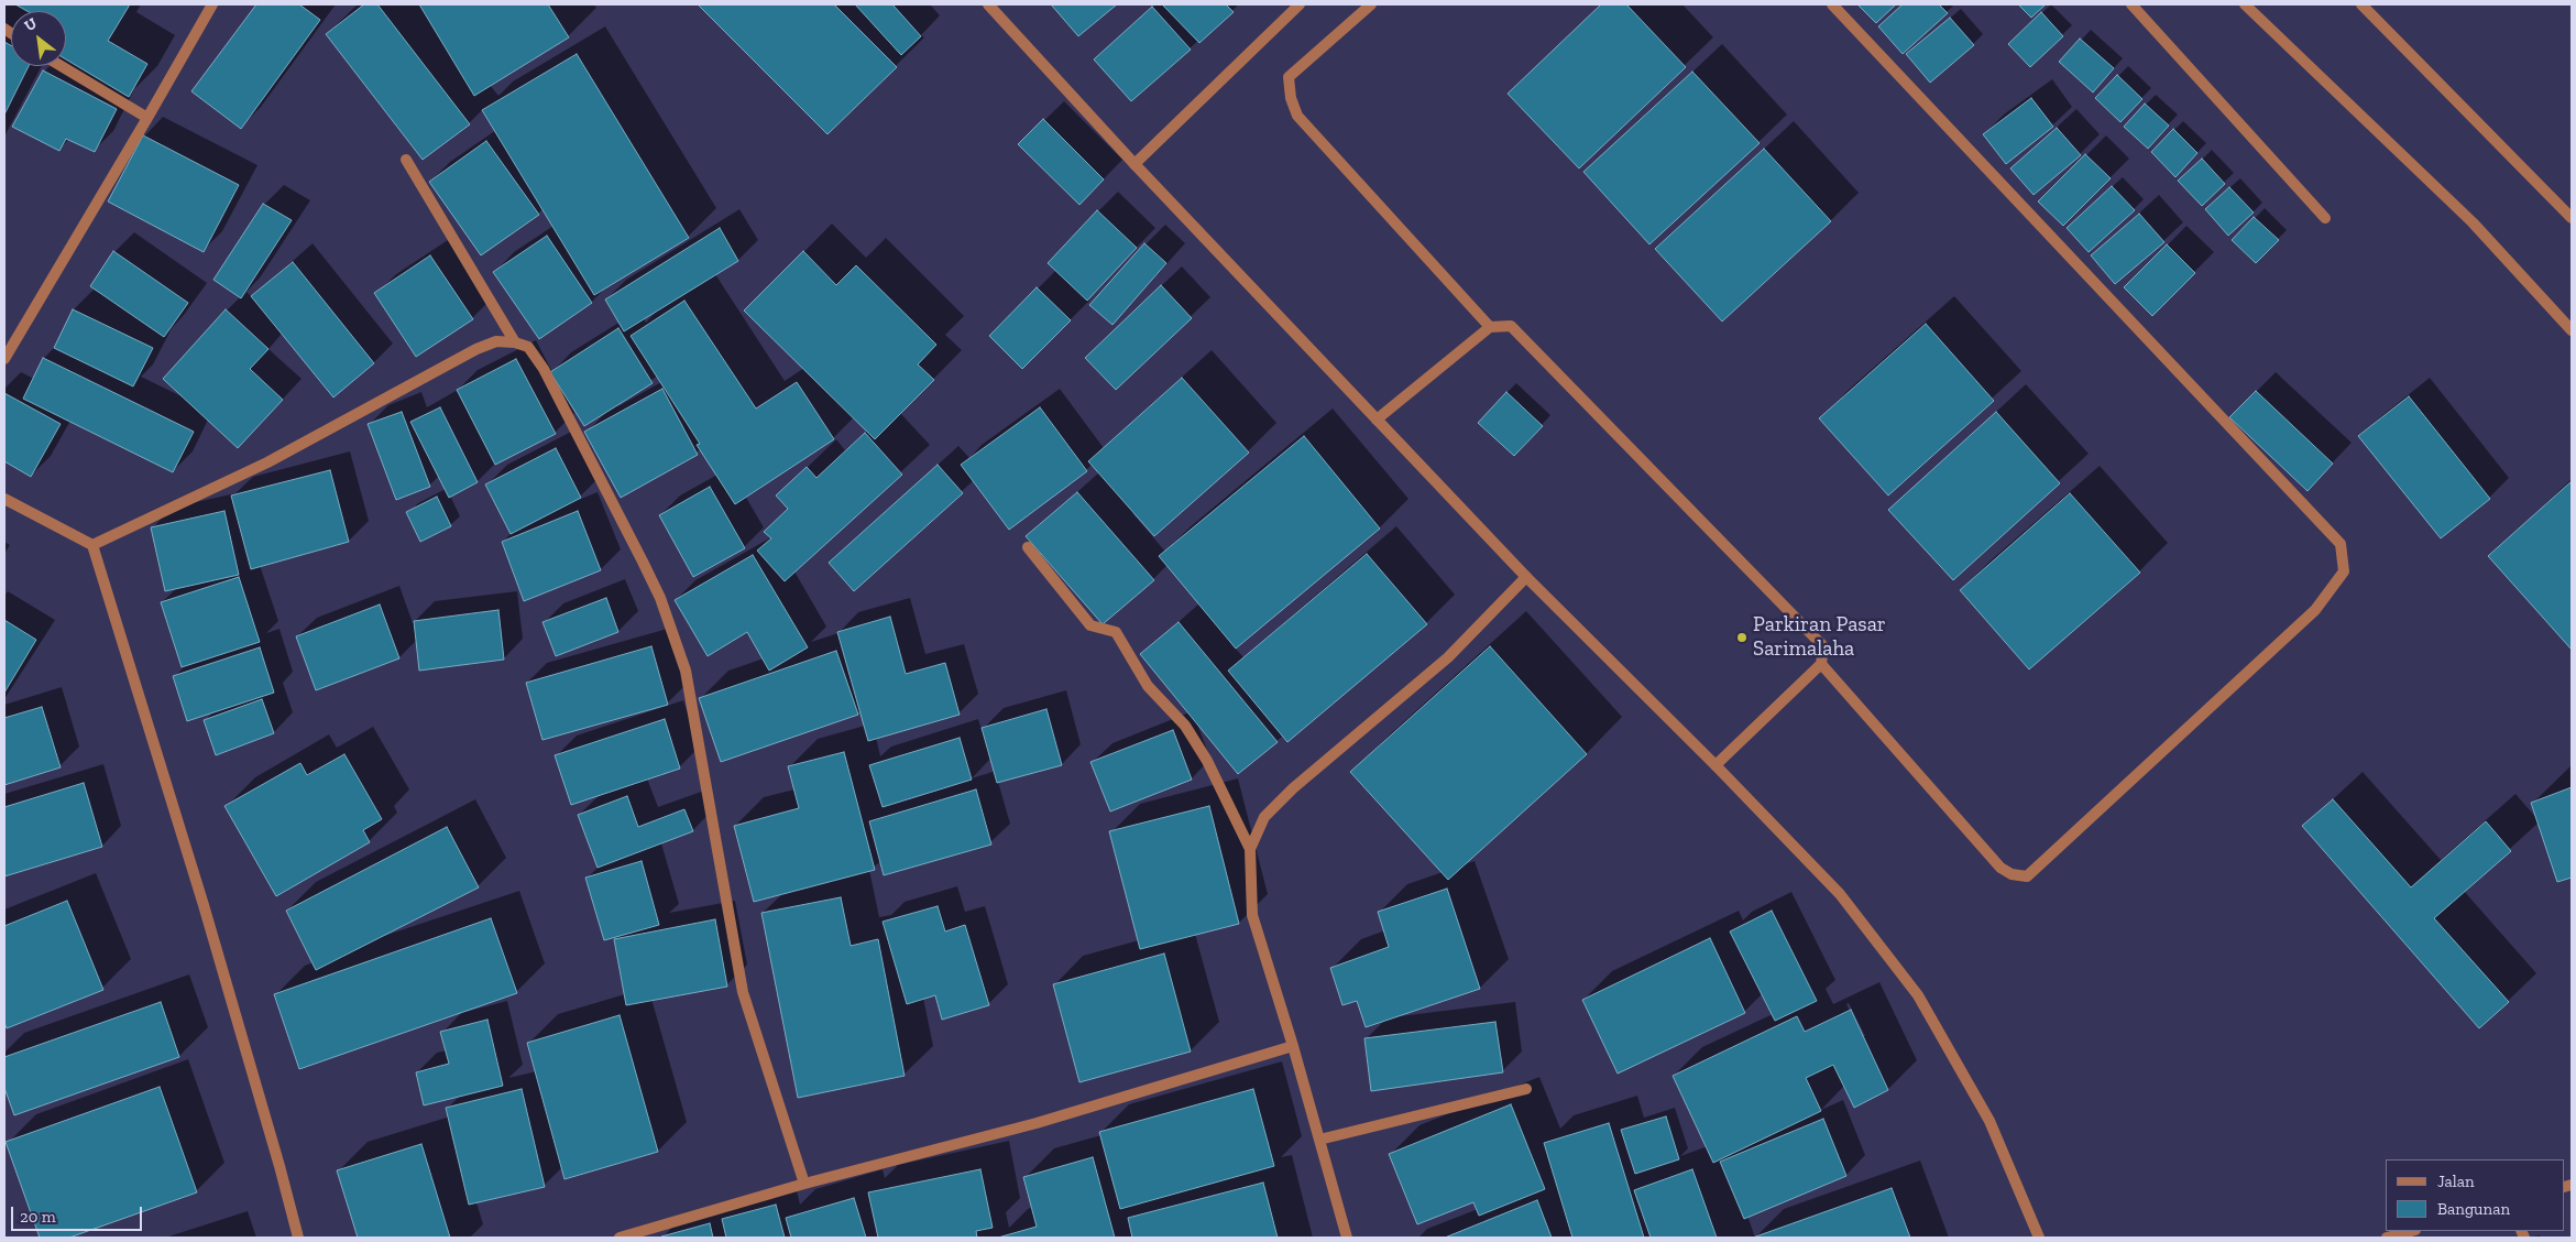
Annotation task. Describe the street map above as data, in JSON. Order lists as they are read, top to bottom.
{
  "places": ["Parkiran Pasar Sarimalaha"],
  "legend": ["Jalan", "Bangunan"],
  "scale_bar": "20 m",
  "north": "top left"
}
